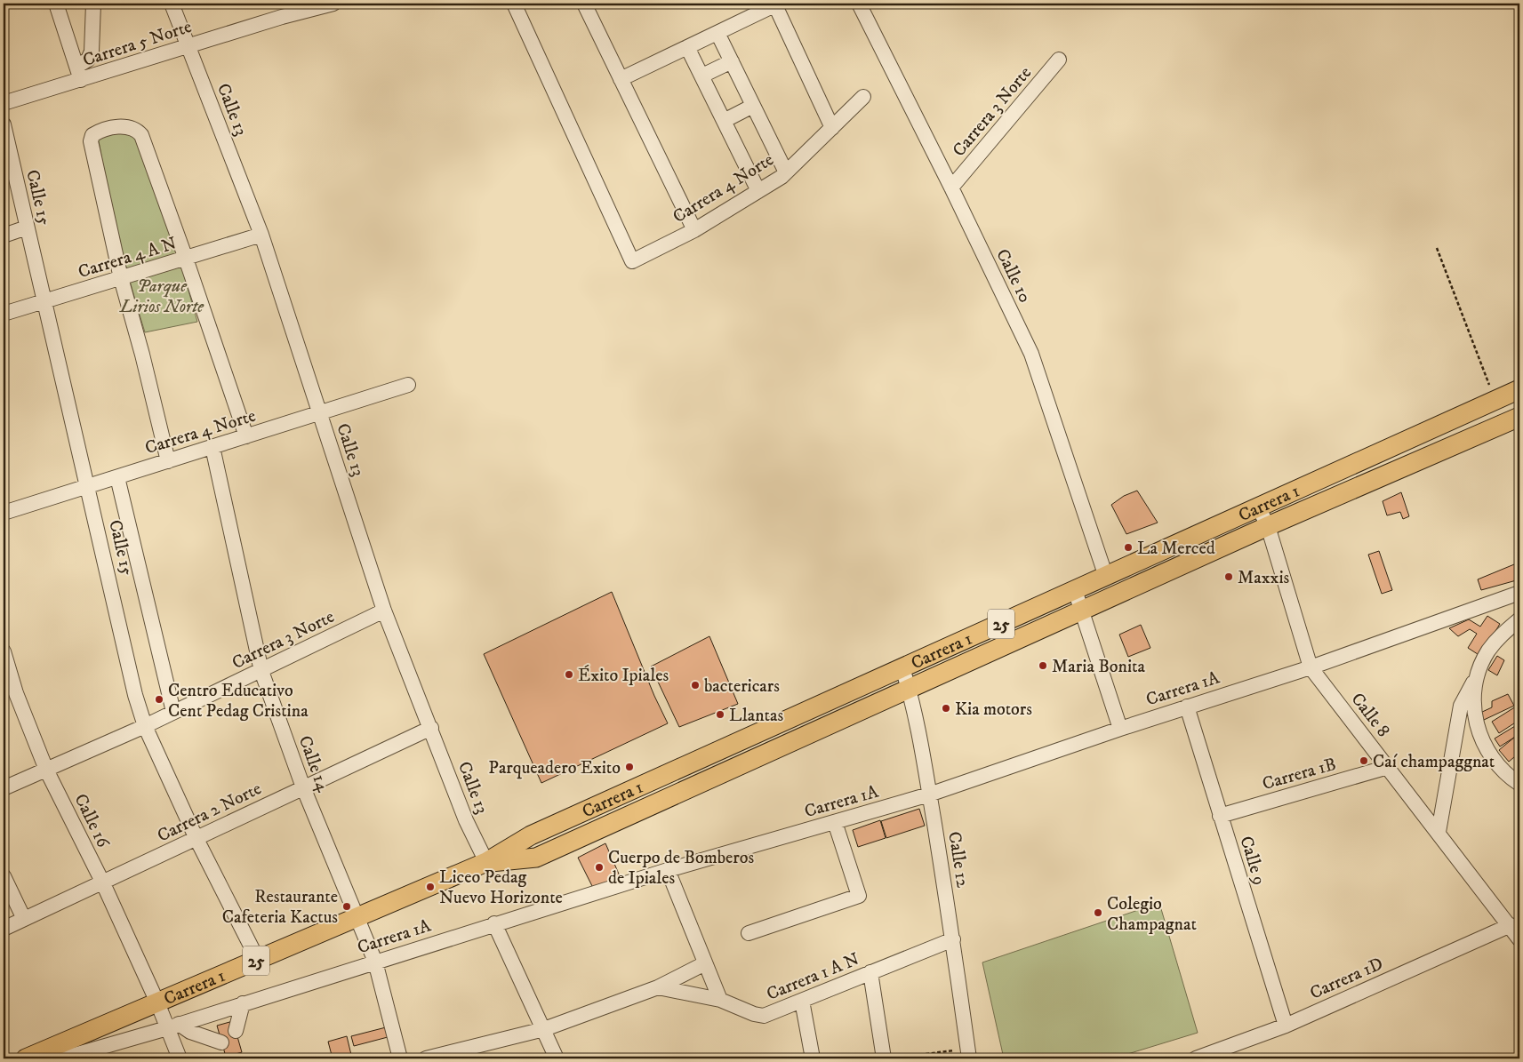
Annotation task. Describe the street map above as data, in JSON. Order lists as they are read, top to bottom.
{
  "streets": {
    "main road": ["Carrera 1", "25"],
    "street": [
      "Carrera 5 Norte",
      "Calle 13",
      "Carrera 3 Norte",
      "Carrera 4 Norte",
      "Calle 15",
      "Carrera 4 A N",
      "Calle 10",
      "Carrera 1A",
      "Calle 8",
      "Calle 14",
      "Carrera 1B",
      "Carrera 2 Norte",
      "Calle 16",
      "Calle 12",
      "Calle 9",
      "Carrera 1 A N",
      "Carrera 1D"
    ]
  },
  "crossings": [
    ["Carrera 5 Norte", "Calle 13"],
    ["Calle 13", "Carrera 3 Norte"],
    ["Calle 13", "Carrera 4 Norte"],
    ["Calle 13", "Carrera 4 A N"],
    ["Calle 13", "Carrera 1"],
    ["Calle 13", "Carrera 2 Norte"],
    ["Carrera 3 Norte", "Calle 15"],
    ["Carrera 3 Norte", "Calle 10"],
    ["Carrera 3 Norte", "Calle 14"],
    ["Carrera 3 Norte", "Calle 16"],
    ["Carrera 4 Norte", "Calle 15"],
    ["Carrera 4 Norte", "Calle 14"],
    ["Calle 15", "Carrera 4 A N"],
    ["Calle 15", "Carrera 1"],
    ["Calle 15", "Carrera 2 Norte"],
    ["Calle 10", "Carrera 1"],
    ["Carrera 1", "Carrera 1A"],
    ["Carrera 1", "Calle 8"],
    ["Carrera 1", "Calle 14"],
    ["Carrera 1", "Calle 16"],
    ["Carrera 1", "Calle 12"],
    ["Carrera 1A", "Calle 8"],
    ["Carrera 1A", "Calle 14"],
    ["Carrera 1A", "Calle 16"],
    ["Carrera 1A", "Calle 12"],
    ["Carrera 1A", "Calle 9"],
    ["Calle 8", "Carrera 1B"],
    ["Calle 8", "Carrera 1D"],
    ["Calle 14", "Carrera 2 Norte"],
    ["Carrera 1B", "Calle 9"],
    ["Carrera 2 Norte", "Calle 16"],
    ["Calle 12", "Carrera 1 A N"],
    ["Calle 9", "Carrera 1D"]
  ],
  "parks": ["Parque Lirios Norte"],
  "places": [
    "La Merced",
    "Maxxis",
    "Maria Bonita",
    "Éxito Ipiales",
    "bactericars",
    "Centro Educativo Cent Pedag Cristina",
    "Kia motors",
    "Llantas",
    "Caí champaggnat",
    "Parqueadero Exito",
    "Cuerpo de Bomberos de Ipiales",
    "Liceo Pedag Nuevo Horizonte",
    "Restaurante Cafeteria Kactus",
    "Colegio Champagnat"
  ]
}
